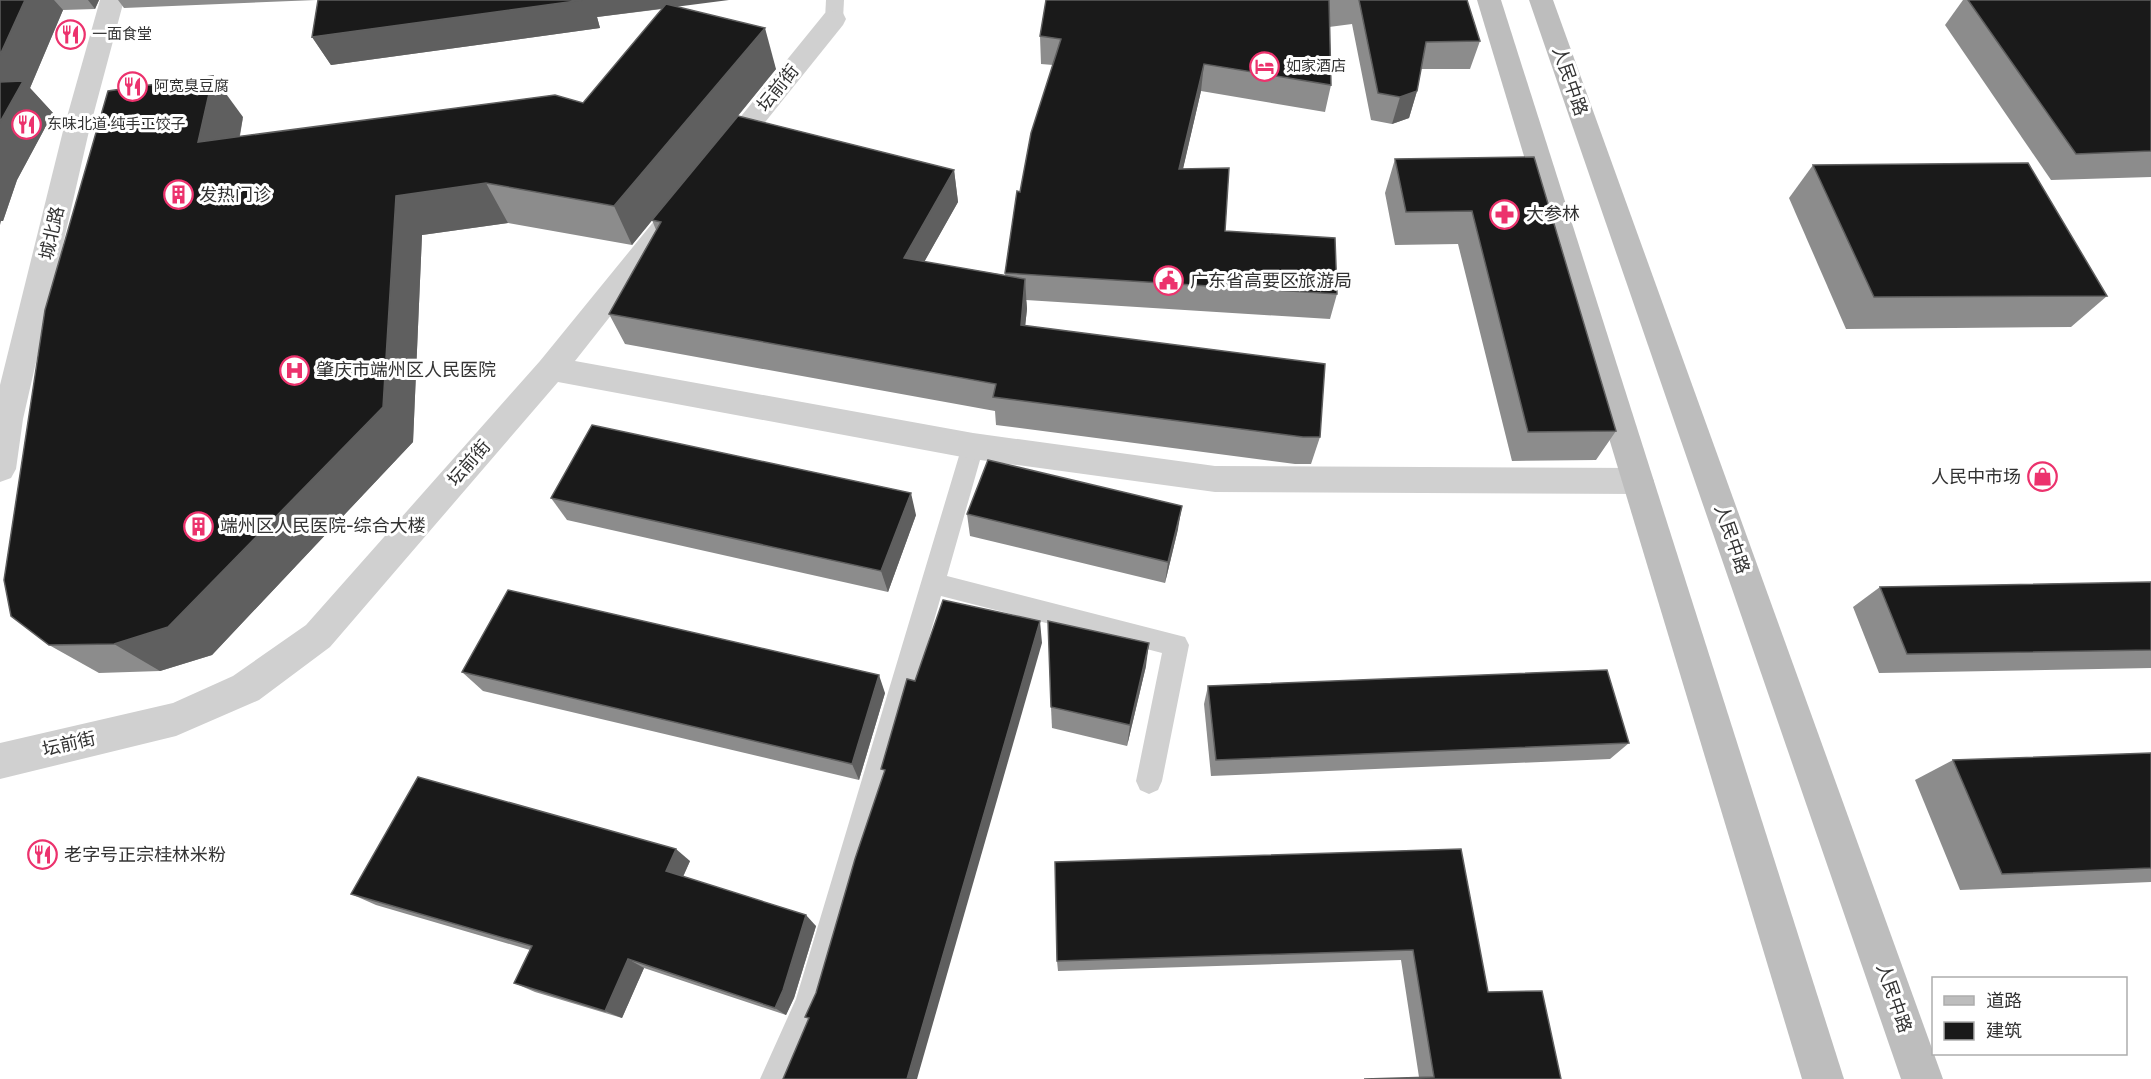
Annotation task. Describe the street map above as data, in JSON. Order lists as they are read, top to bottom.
{
  "streets": {
    "main road": ["人民中路"],
    "street": ["坛前街", "城北路"]
  },
  "places": {
    "restaurant": [
      "一面食堂",
      "阿宽臭豆腐",
      "东味北道·纯手工饺子",
      "老字号正宗桂林米粉"
    ],
    "hotel": ["如家酒店"],
    "building": ["发热门诊", "端州区人民医院-综合大楼"],
    "pharmacy": ["大参林"],
    "public building": ["广东省高要区旅游局"],
    "hospital": ["肇庆市端州区人民医院"],
    "shop": ["人民中市场"]
  },
  "legend": ["道路", "建筑"]
}
